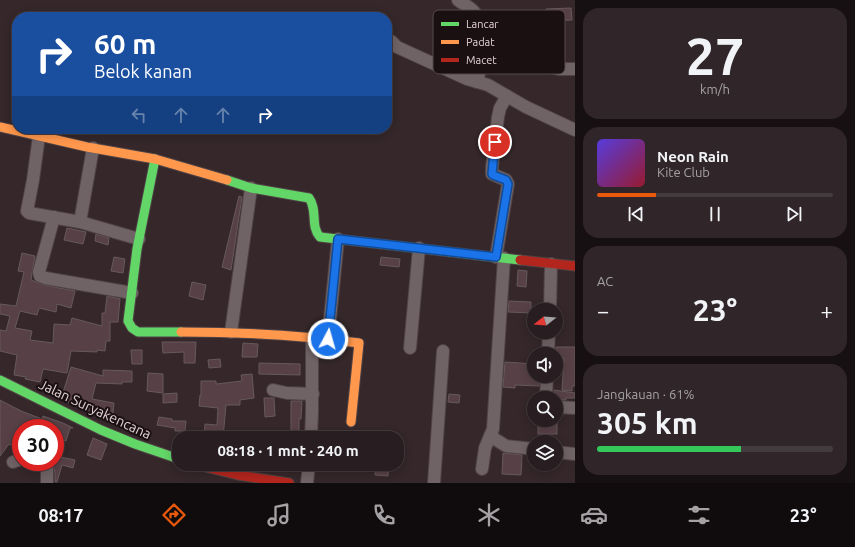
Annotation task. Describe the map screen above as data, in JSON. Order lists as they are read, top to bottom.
{
  "streets": {
    "street": ["Jalan Suryakencana"]
  },
  "legend": ["Lancar", "Padat", "Macet"],
  "north": "left",
  "page": {
    "tile": [
      ["27", "km/h"],
      "AC",
      ["Jangkauan · 61%", "305 km"]
    ],
    "turn": ["60 m", "Belok kanan"],
    "song": ["Neon Rain", "Kite Club"],
    "heat": ["−", "23°", "+"],
    "limit": "30",
    "trip": "08:18 · 1 mnt · 240 m",
    "tabs": ["08:17", "23°"]
  }
}
